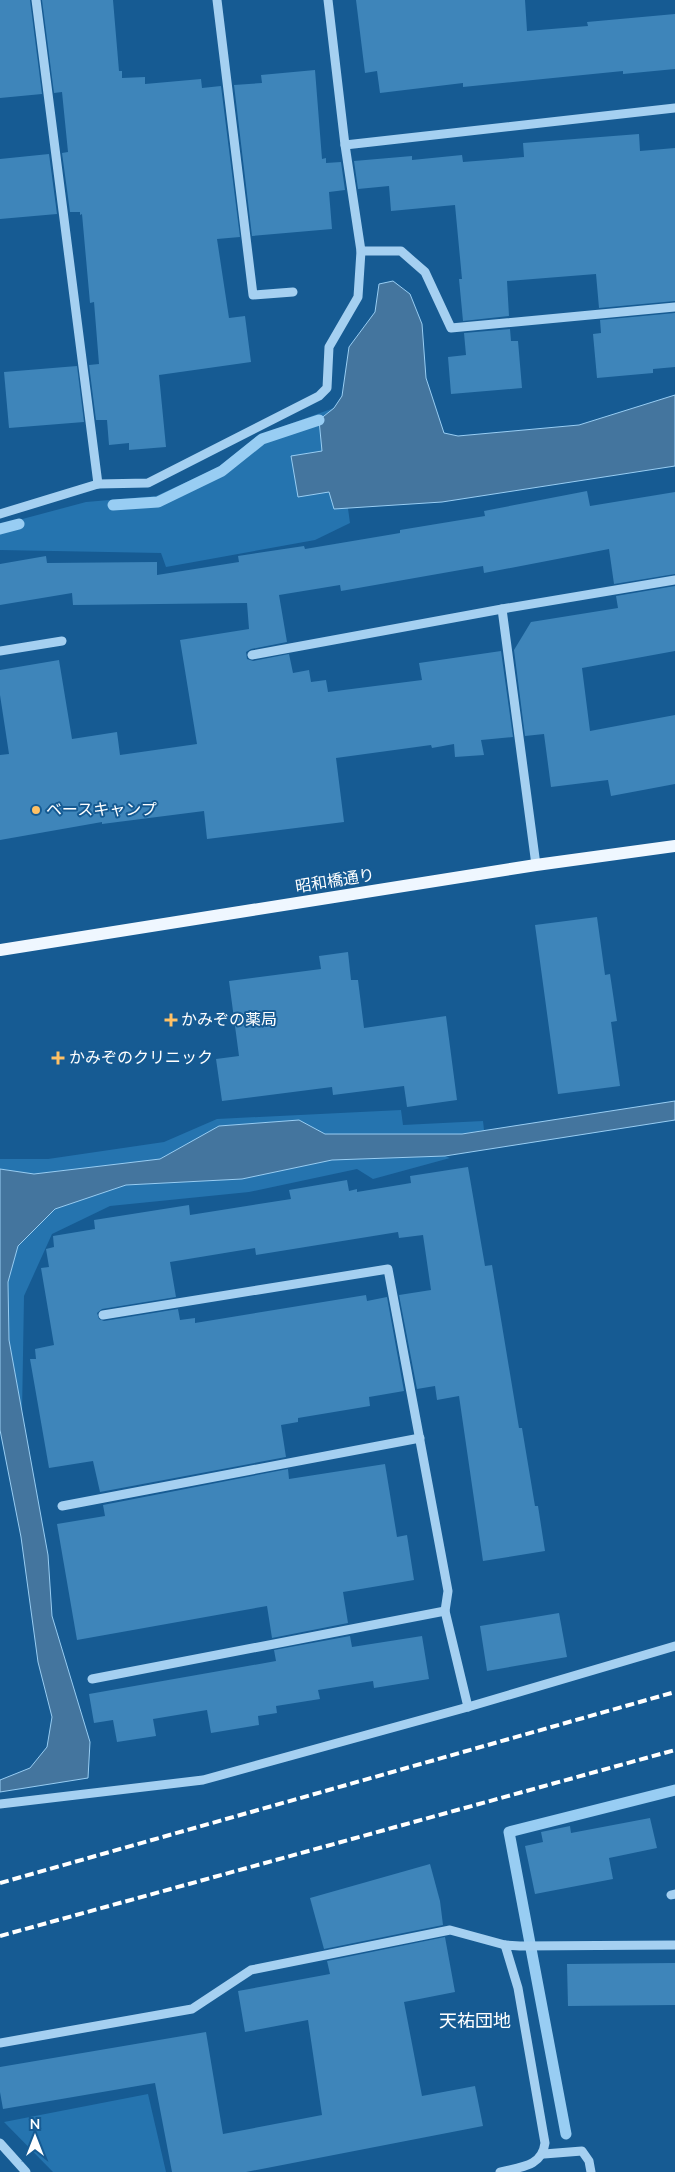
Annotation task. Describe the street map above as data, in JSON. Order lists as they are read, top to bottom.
{
  "streets": {
    "main road": ["昭和橋通り"]
  },
  "districts": ["天祐団地"],
  "places": {
    "other": ["ベースキャンプ"],
    "health": ["かみぞの薬局", "かみぞのクリニック"]
  },
  "north": "top"
}
